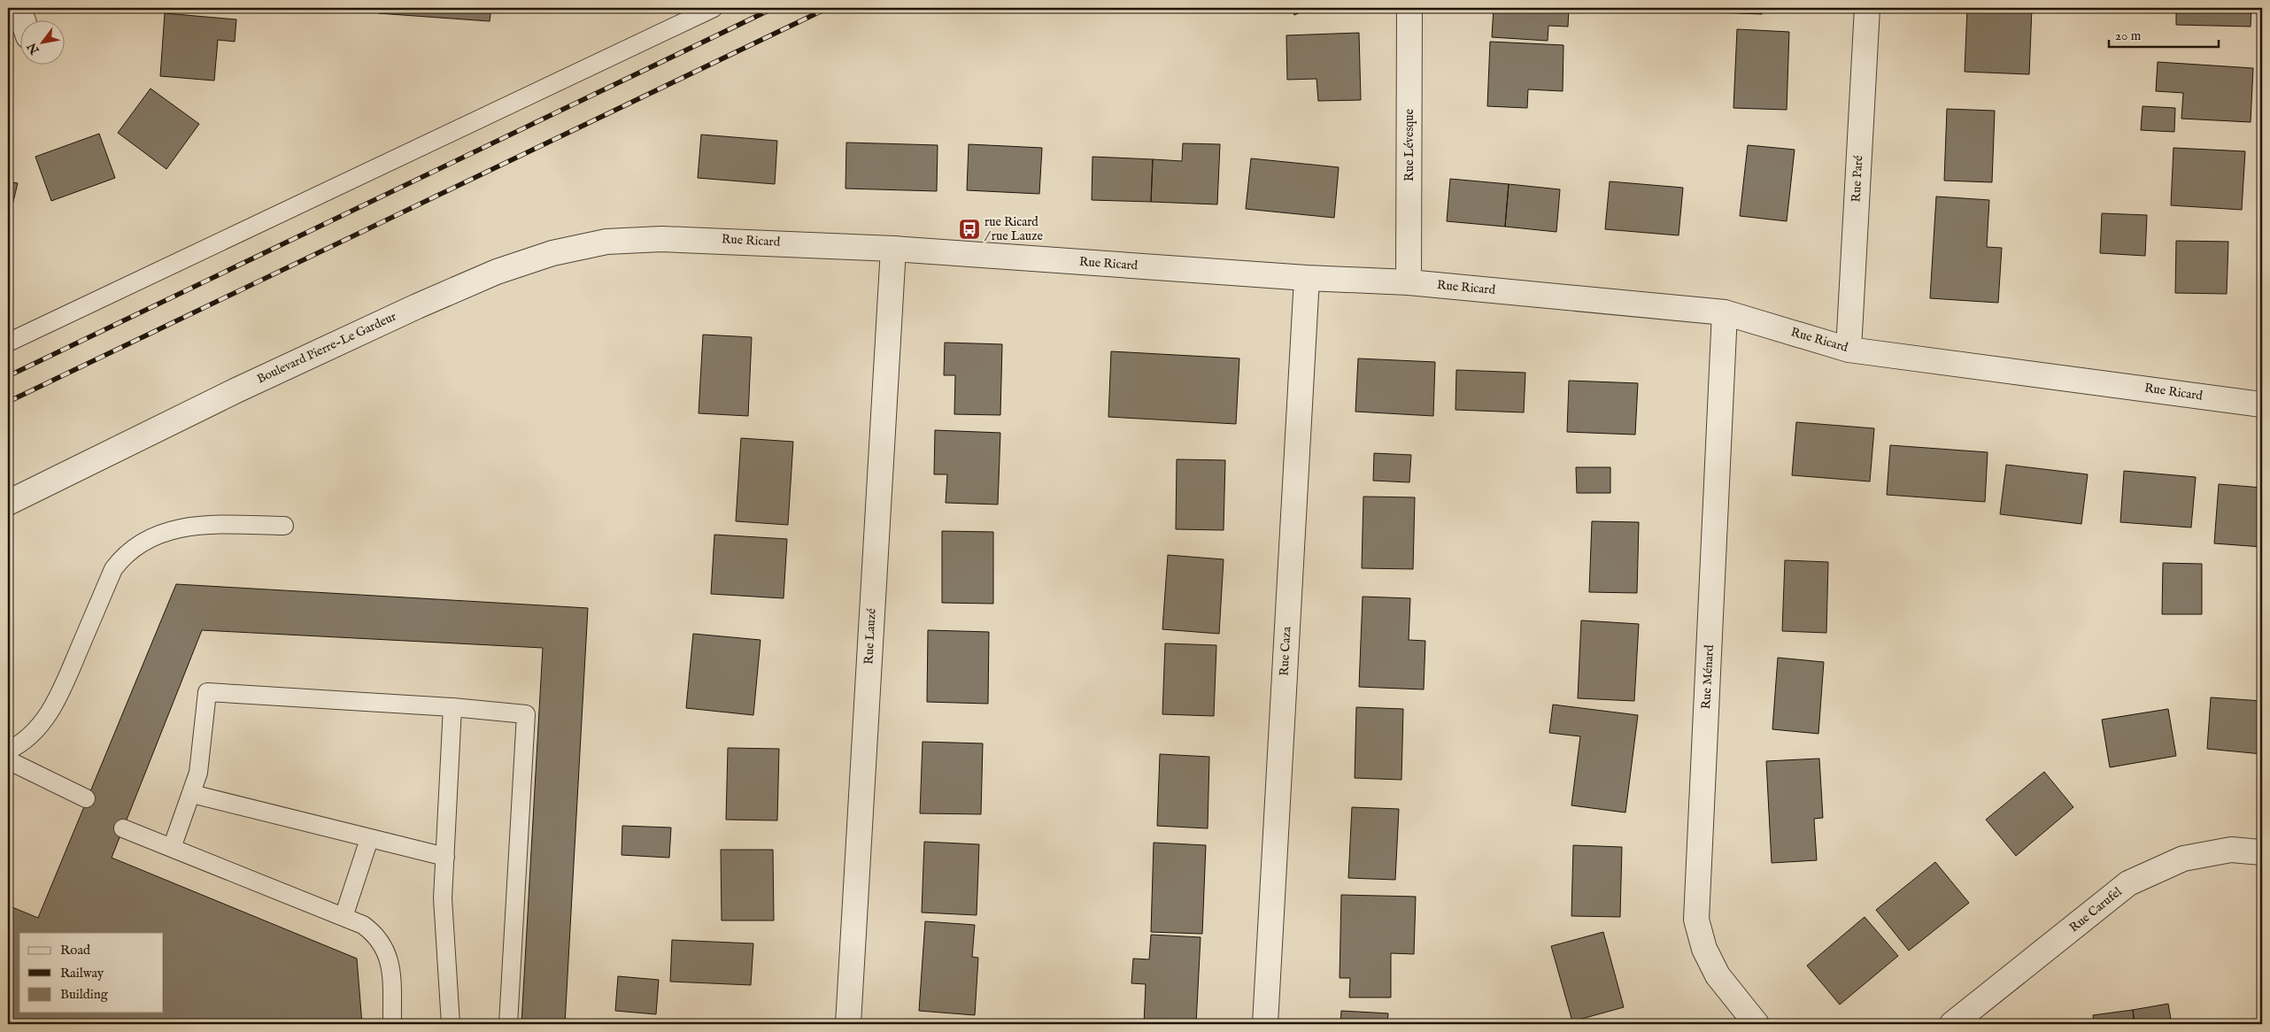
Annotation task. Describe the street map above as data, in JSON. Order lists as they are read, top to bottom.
{
  "streets": {
    "street": [
      "Rue Lévesque",
      "Rue Paré",
      "Rue Ricard",
      "Boulevard Pierre-Le Gardeur",
      "Rue Lauzé",
      "Rue Caza",
      "Rue Ménard",
      "Rue Carufel"
    ]
  },
  "crossings": [
    ["Rue Lévesque", "Rue Ricard"],
    ["Rue Paré", "Rue Ricard"],
    ["Rue Ricard", "Boulevard Pierre-Le Gardeur"],
    ["Rue Ricard", "Rue Lauzé"],
    ["Rue Ricard", "Rue Caza"],
    ["Rue Ricard", "Rue Ménard"]
  ],
  "places": {
    "bus stop": ["rue Ricard / rue Lauze"]
  },
  "legend": ["Road", "Railway", "Building"],
  "scale_bar": "20 m",
  "north": "bottom left"
}
